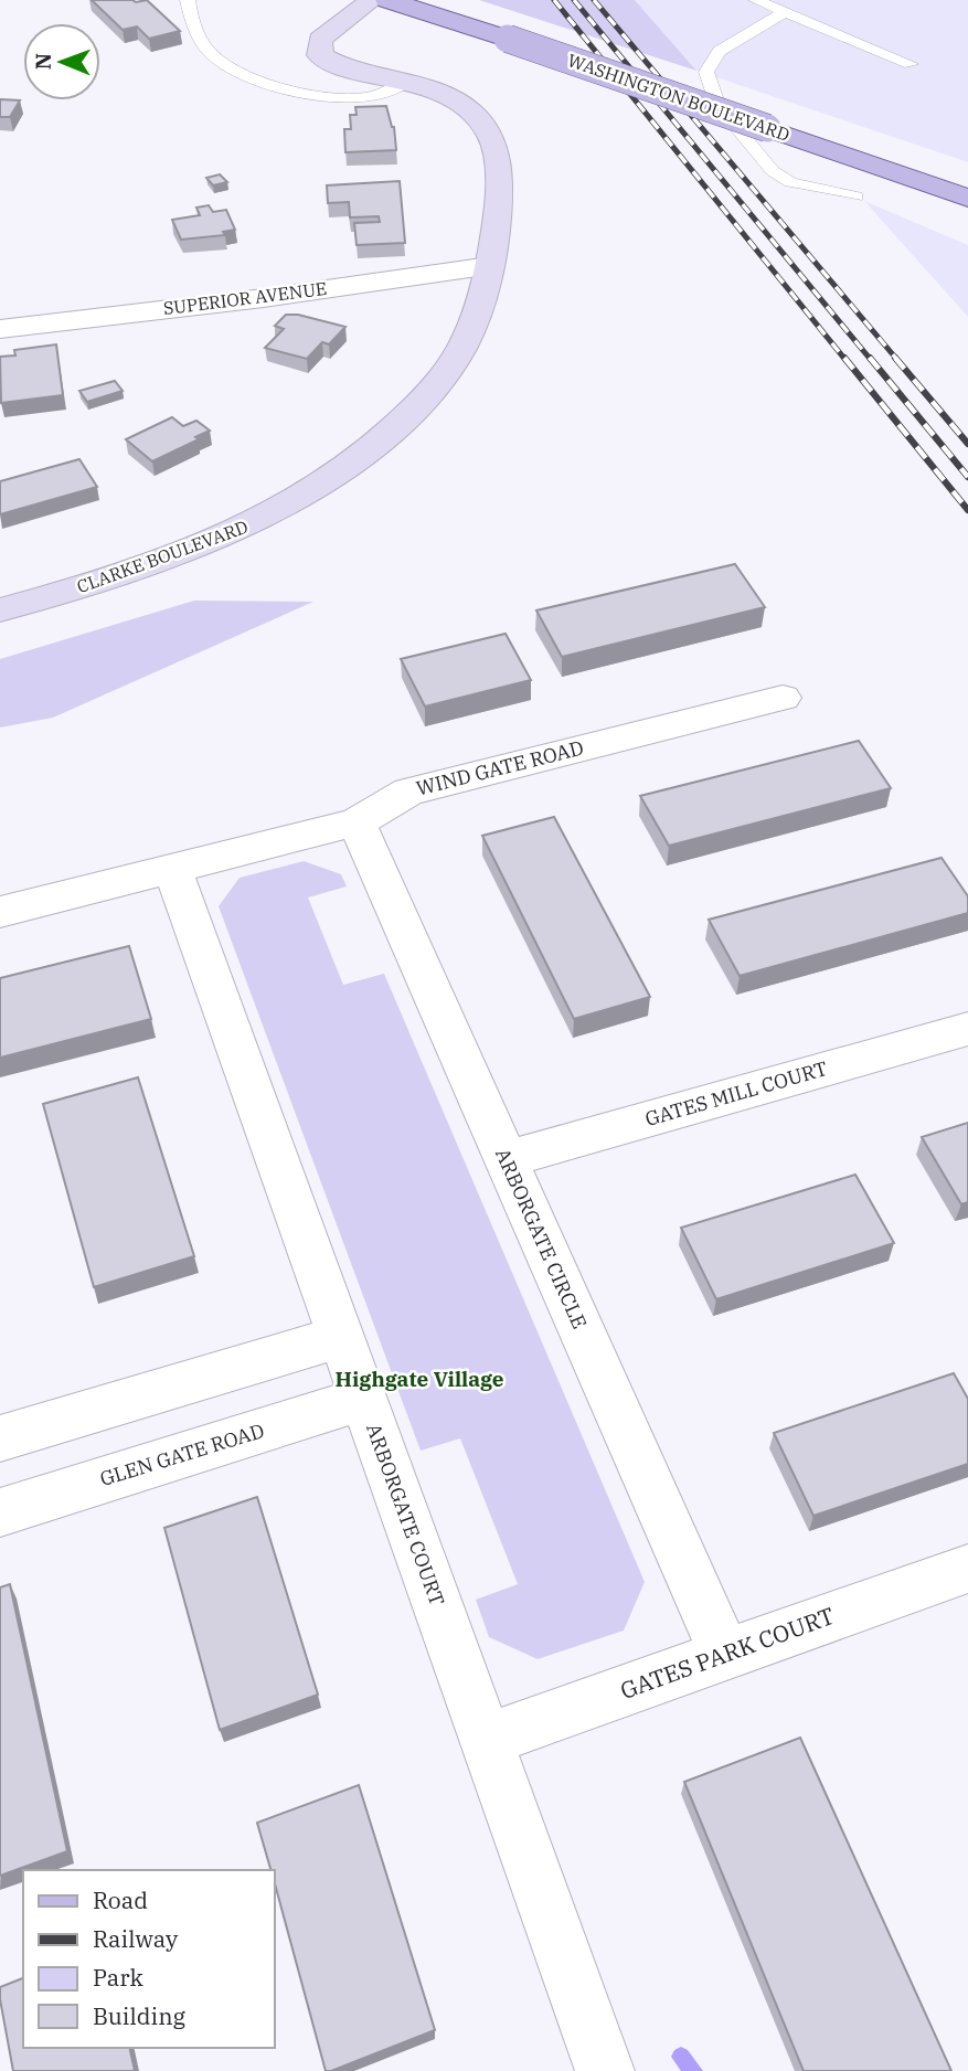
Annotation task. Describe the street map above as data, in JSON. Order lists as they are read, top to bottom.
{
  "streets": {
    "main road": ["WASHINGTON BOULEVARD"],
    "street": [
      "SUPERIOR AVENUE",
      "CLARKE BOULEVARD",
      "WIND GATE ROAD",
      "GATES MILL COURT",
      "ARBORGATE CIRCLE",
      "GLEN GATE ROAD",
      "ARBORGATE COURT",
      "GATES PARK COURT"
    ]
  },
  "crossings": [
    ["SUPERIOR AVENUE", "CLARKE BOULEVARD"],
    ["WIND GATE ROAD", "ARBORGATE CIRCLE"],
    ["WIND GATE ROAD", "ARBORGATE COURT"],
    ["GATES MILL COURT", "ARBORGATE CIRCLE"],
    ["ARBORGATE CIRCLE", "GATES PARK COURT"],
    ["GLEN GATE ROAD", "ARBORGATE COURT"],
    ["ARBORGATE COURT", "GATES PARK COURT"]
  ],
  "districts": ["Highgate Village"],
  "legend": [
    "Road",
    "Railway",
    "Park",
    "Building"
  ],
  "north": "left"
}
